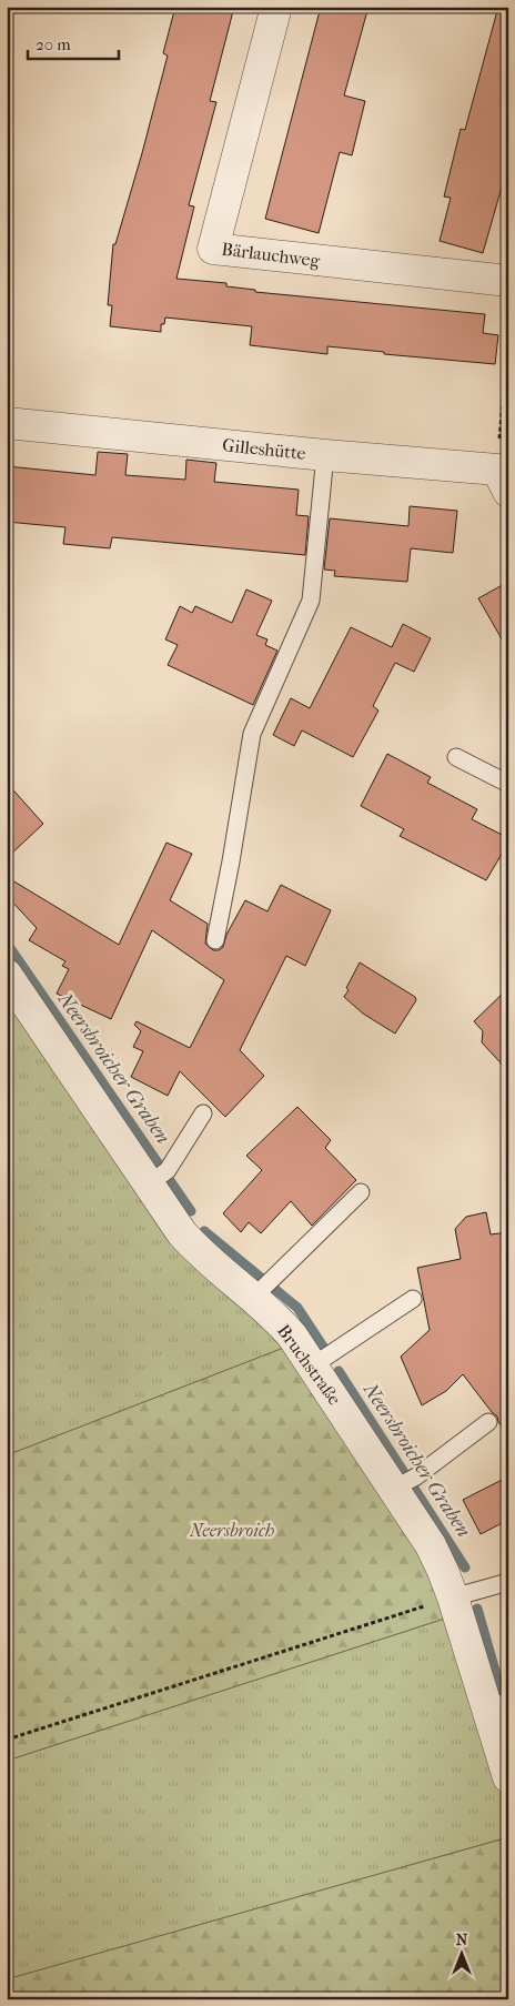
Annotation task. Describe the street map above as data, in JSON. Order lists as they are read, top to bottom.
{
  "streets": {
    "street": ["Bärlauchweg", "Gilleshütte", "Bruchstraße"]
  },
  "water": ["Neersbroicher Graben"],
  "parks": ["Neersbroich"],
  "scale_bar": "20 m",
  "north": "top"
}
